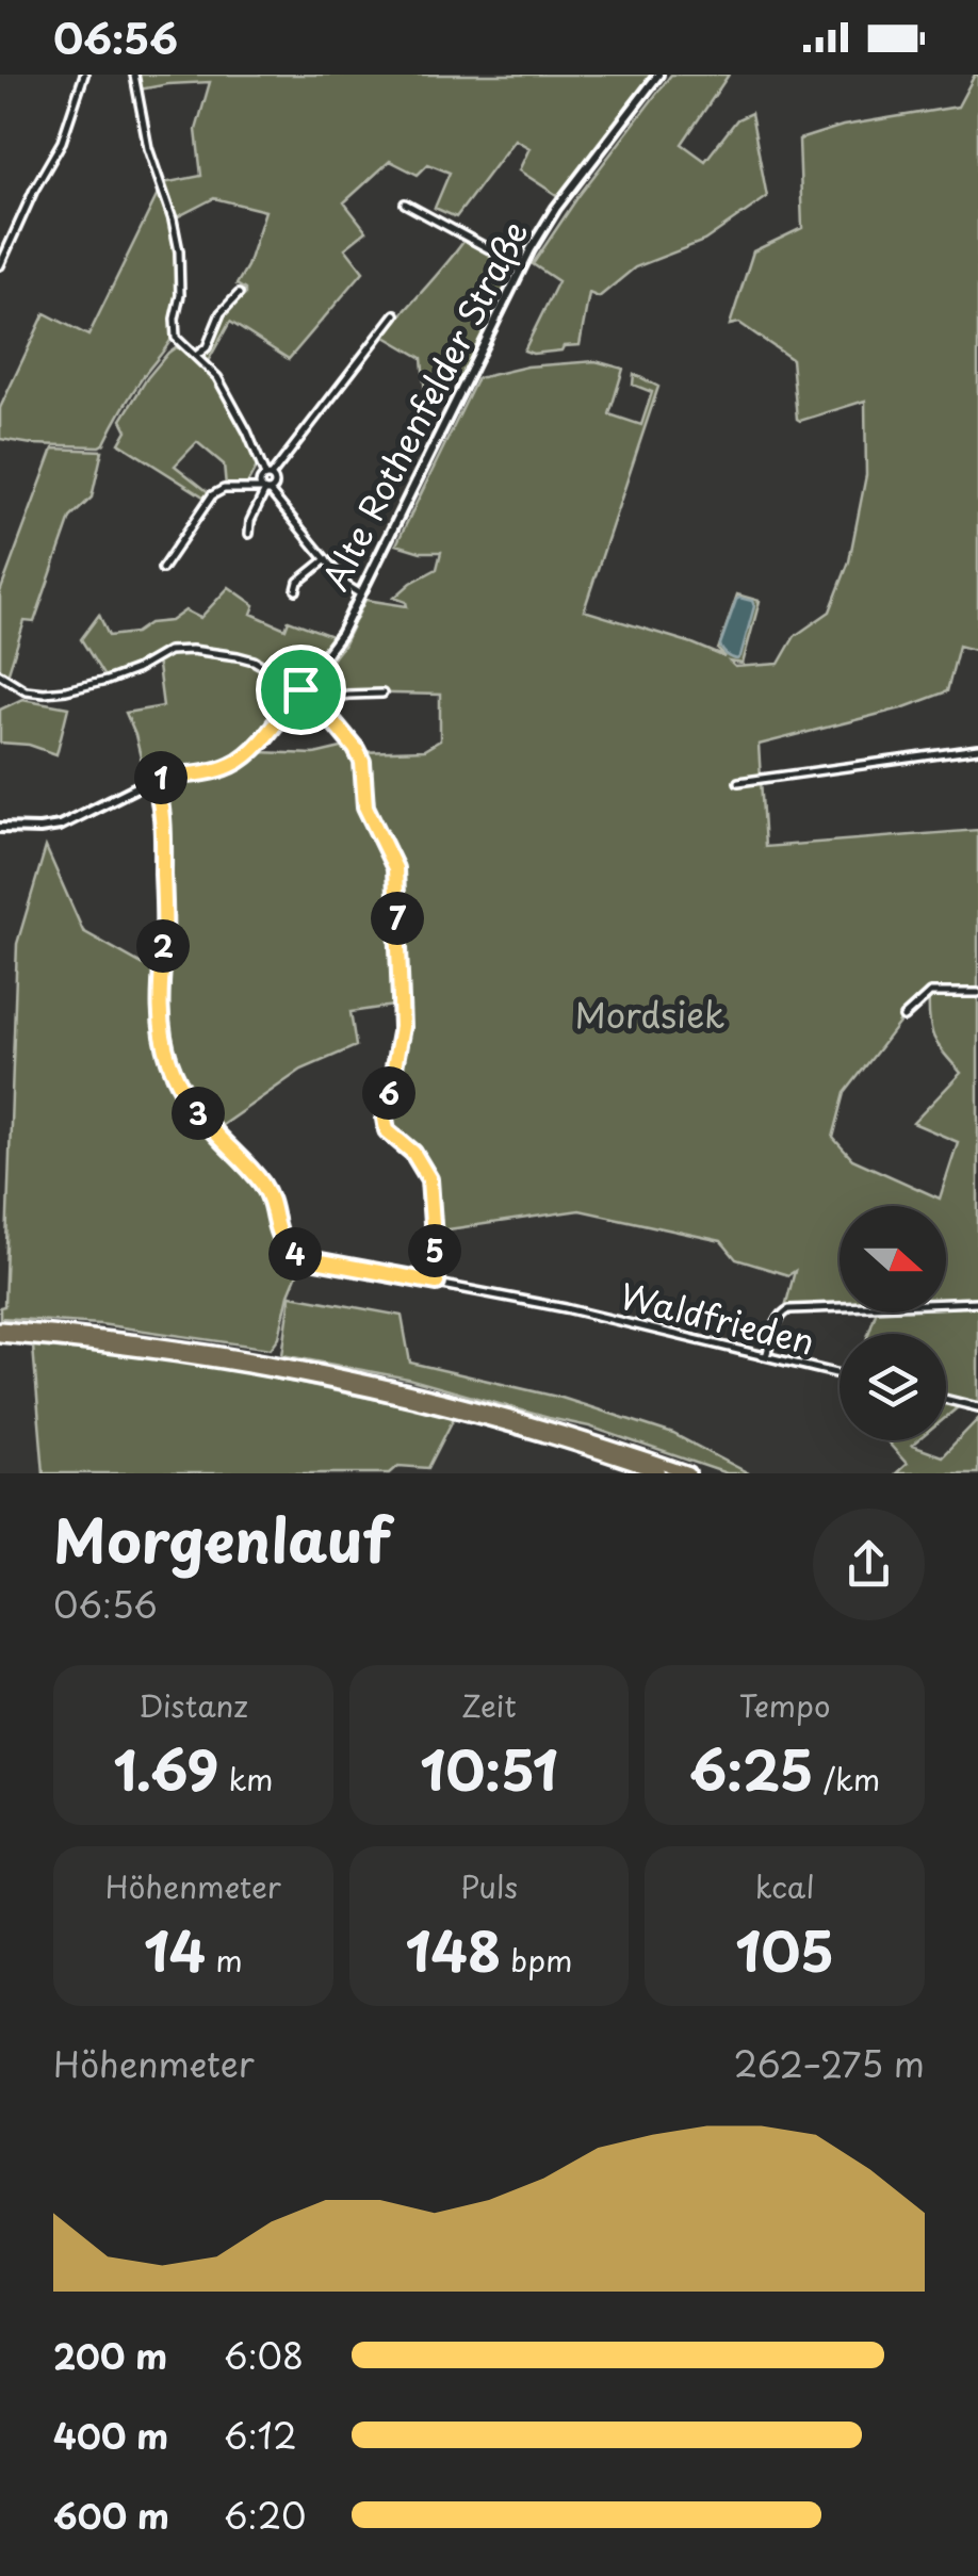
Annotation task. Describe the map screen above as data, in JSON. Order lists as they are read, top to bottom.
{
  "streets": {
    "street": ["Alte Rothenfelder Straße", "Waldfrieden"]
  },
  "crossings": [
    ["Alte Rothenfelder Straße", "Waldfrieden"]
  ],
  "parks": ["Mordsiek"],
  "north": "right",
  "page": {
    "status": "06:56",
    "pins": [
      "1",
      "7",
      "2",
      "6",
      "3",
      "5",
      "4"
    ],
    "heading": ["Morgenlauf", "06:56"],
    "stats": [
      ["Distanz", "1.69 km"],
      ["Zeit", "10:51"],
      ["Tempo", "6:25 /km"],
      ["Höhenmeter", "14 m"],
      ["Puls", "148 bpm"],
      ["kcal", "105"]
    ],
    "chart": ["Höhenmeter", "262–275 m"],
    "list": [
      {
        "name": "200 m",
        "note": "6:08"
      },
      {
        "name": "400 m",
        "note": "6:12"
      },
      {
        "name": "600 m",
        "note": "6:20"
      }
    ]
  }
}
